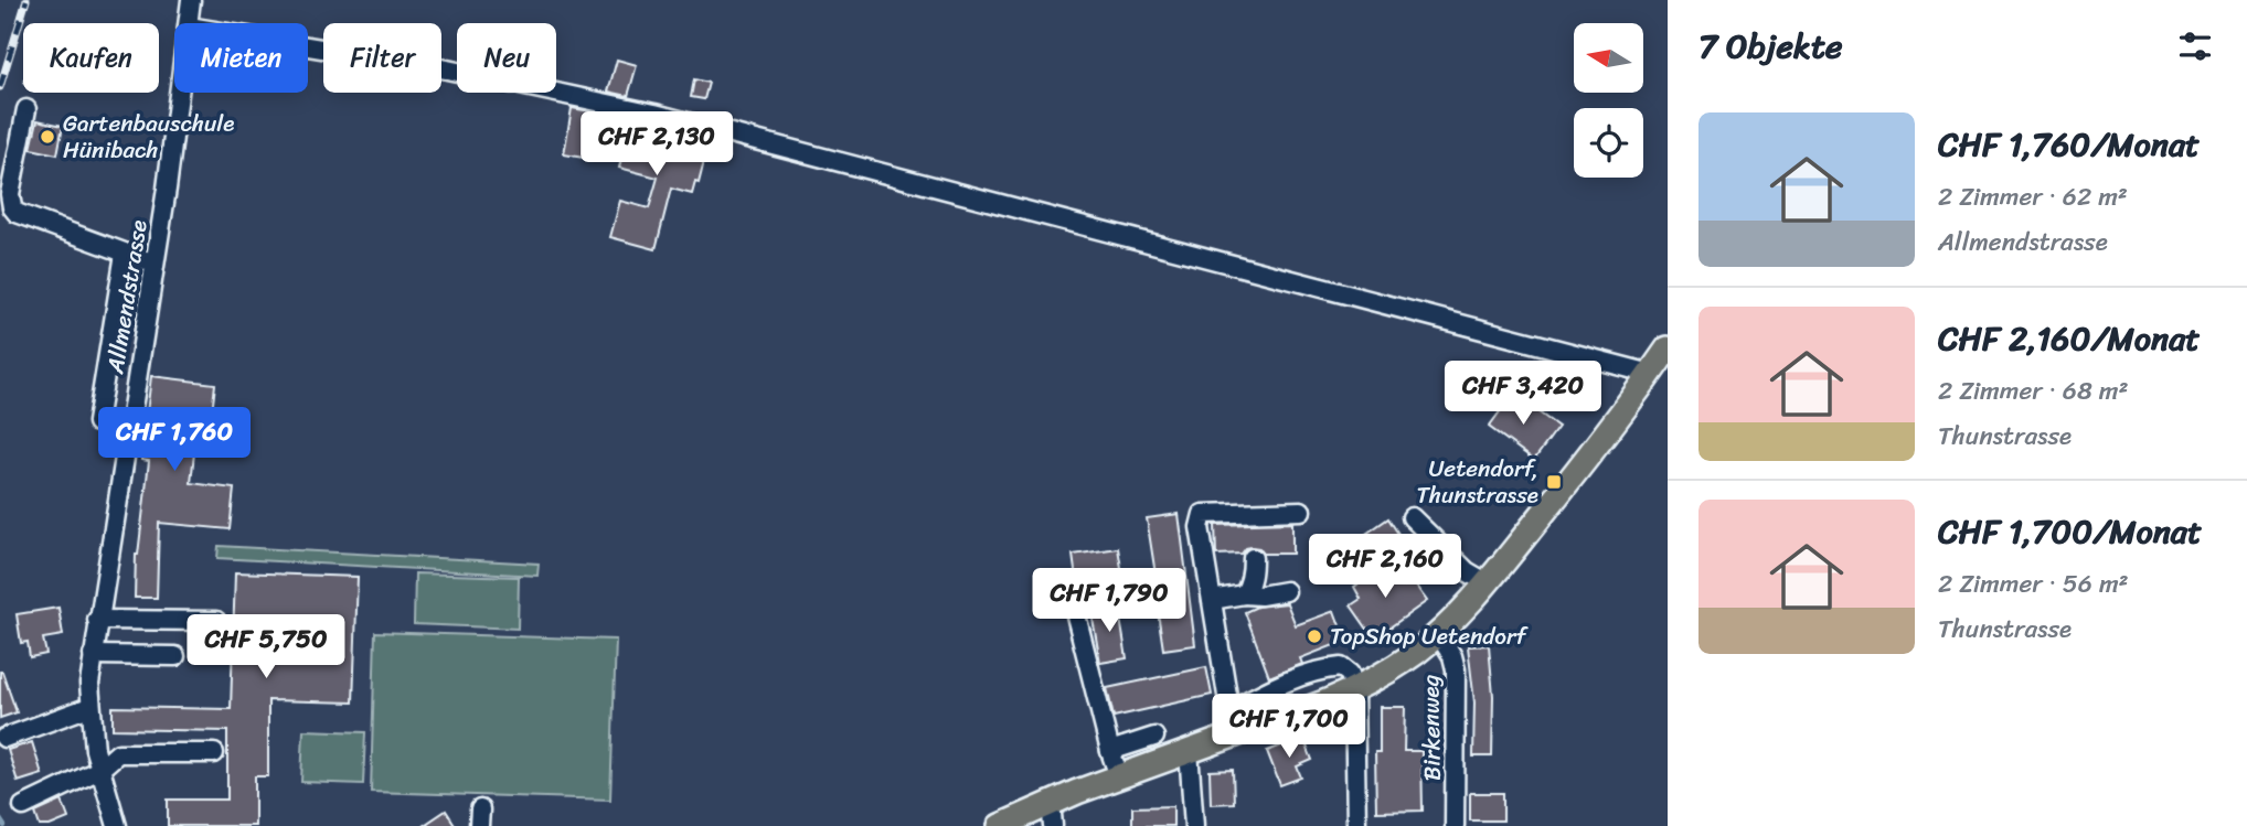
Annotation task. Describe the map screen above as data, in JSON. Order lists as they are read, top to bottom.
{
  "streets": {
    "street": ["Allmendstrasse", "Birkenweg"]
  },
  "places": {
    "other": ["Gartenbauschule Hünibach", "TopShop Uetendorf"],
    "transit": ["Uetendorf, Thunstrasse"]
  },
  "north": "left",
  "page": {
    "heading": "7 Objekte",
    "chip": [
      "Kaufen",
      "Mieten",
      "Filter",
      "Neu"
    ],
    "list": [
      {
        "name": "CHF 1,760/Monat",
        "note": "2 Zimmer · 62 m² · Allmendstrasse"
      },
      {
        "name": "CHF 2,160/Monat",
        "note": "2 Zimmer · 68 m² · Thunstrasse"
      },
      {
        "name": "CHF 1,700/Monat",
        "note": "2 Zimmer · 56 m² · Thunstrasse"
      }
    ],
    "price": [
      "CHF 2,130",
      "CHF 3,420",
      "CHF 1,760",
      "CHF 2,160",
      "CHF 1,790",
      "CHF 5,750",
      "CHF 1,700"
    ]
  }
}
